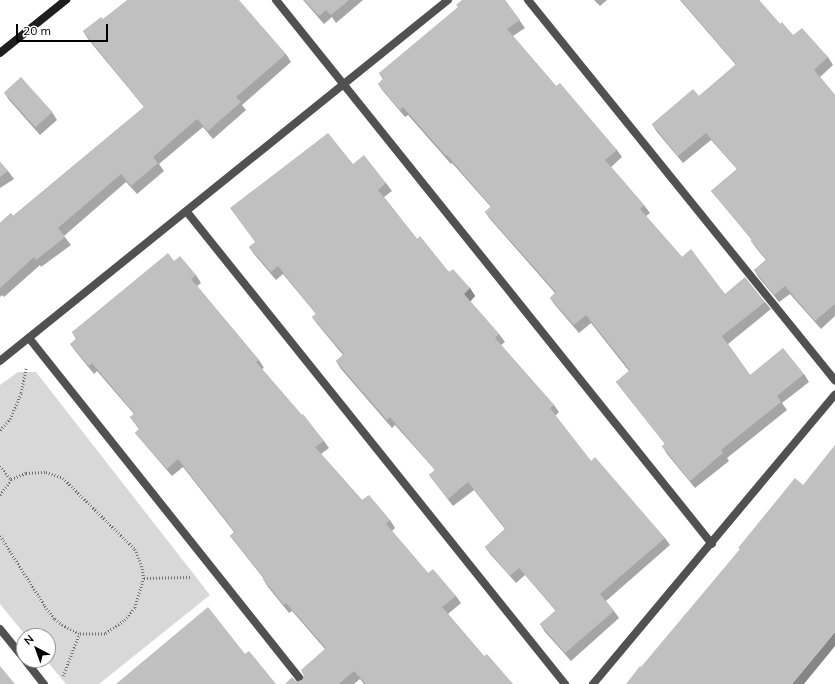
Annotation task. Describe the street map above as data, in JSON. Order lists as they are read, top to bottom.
{
  "scale_bar": "20 m",
  "north": "top left"
}
